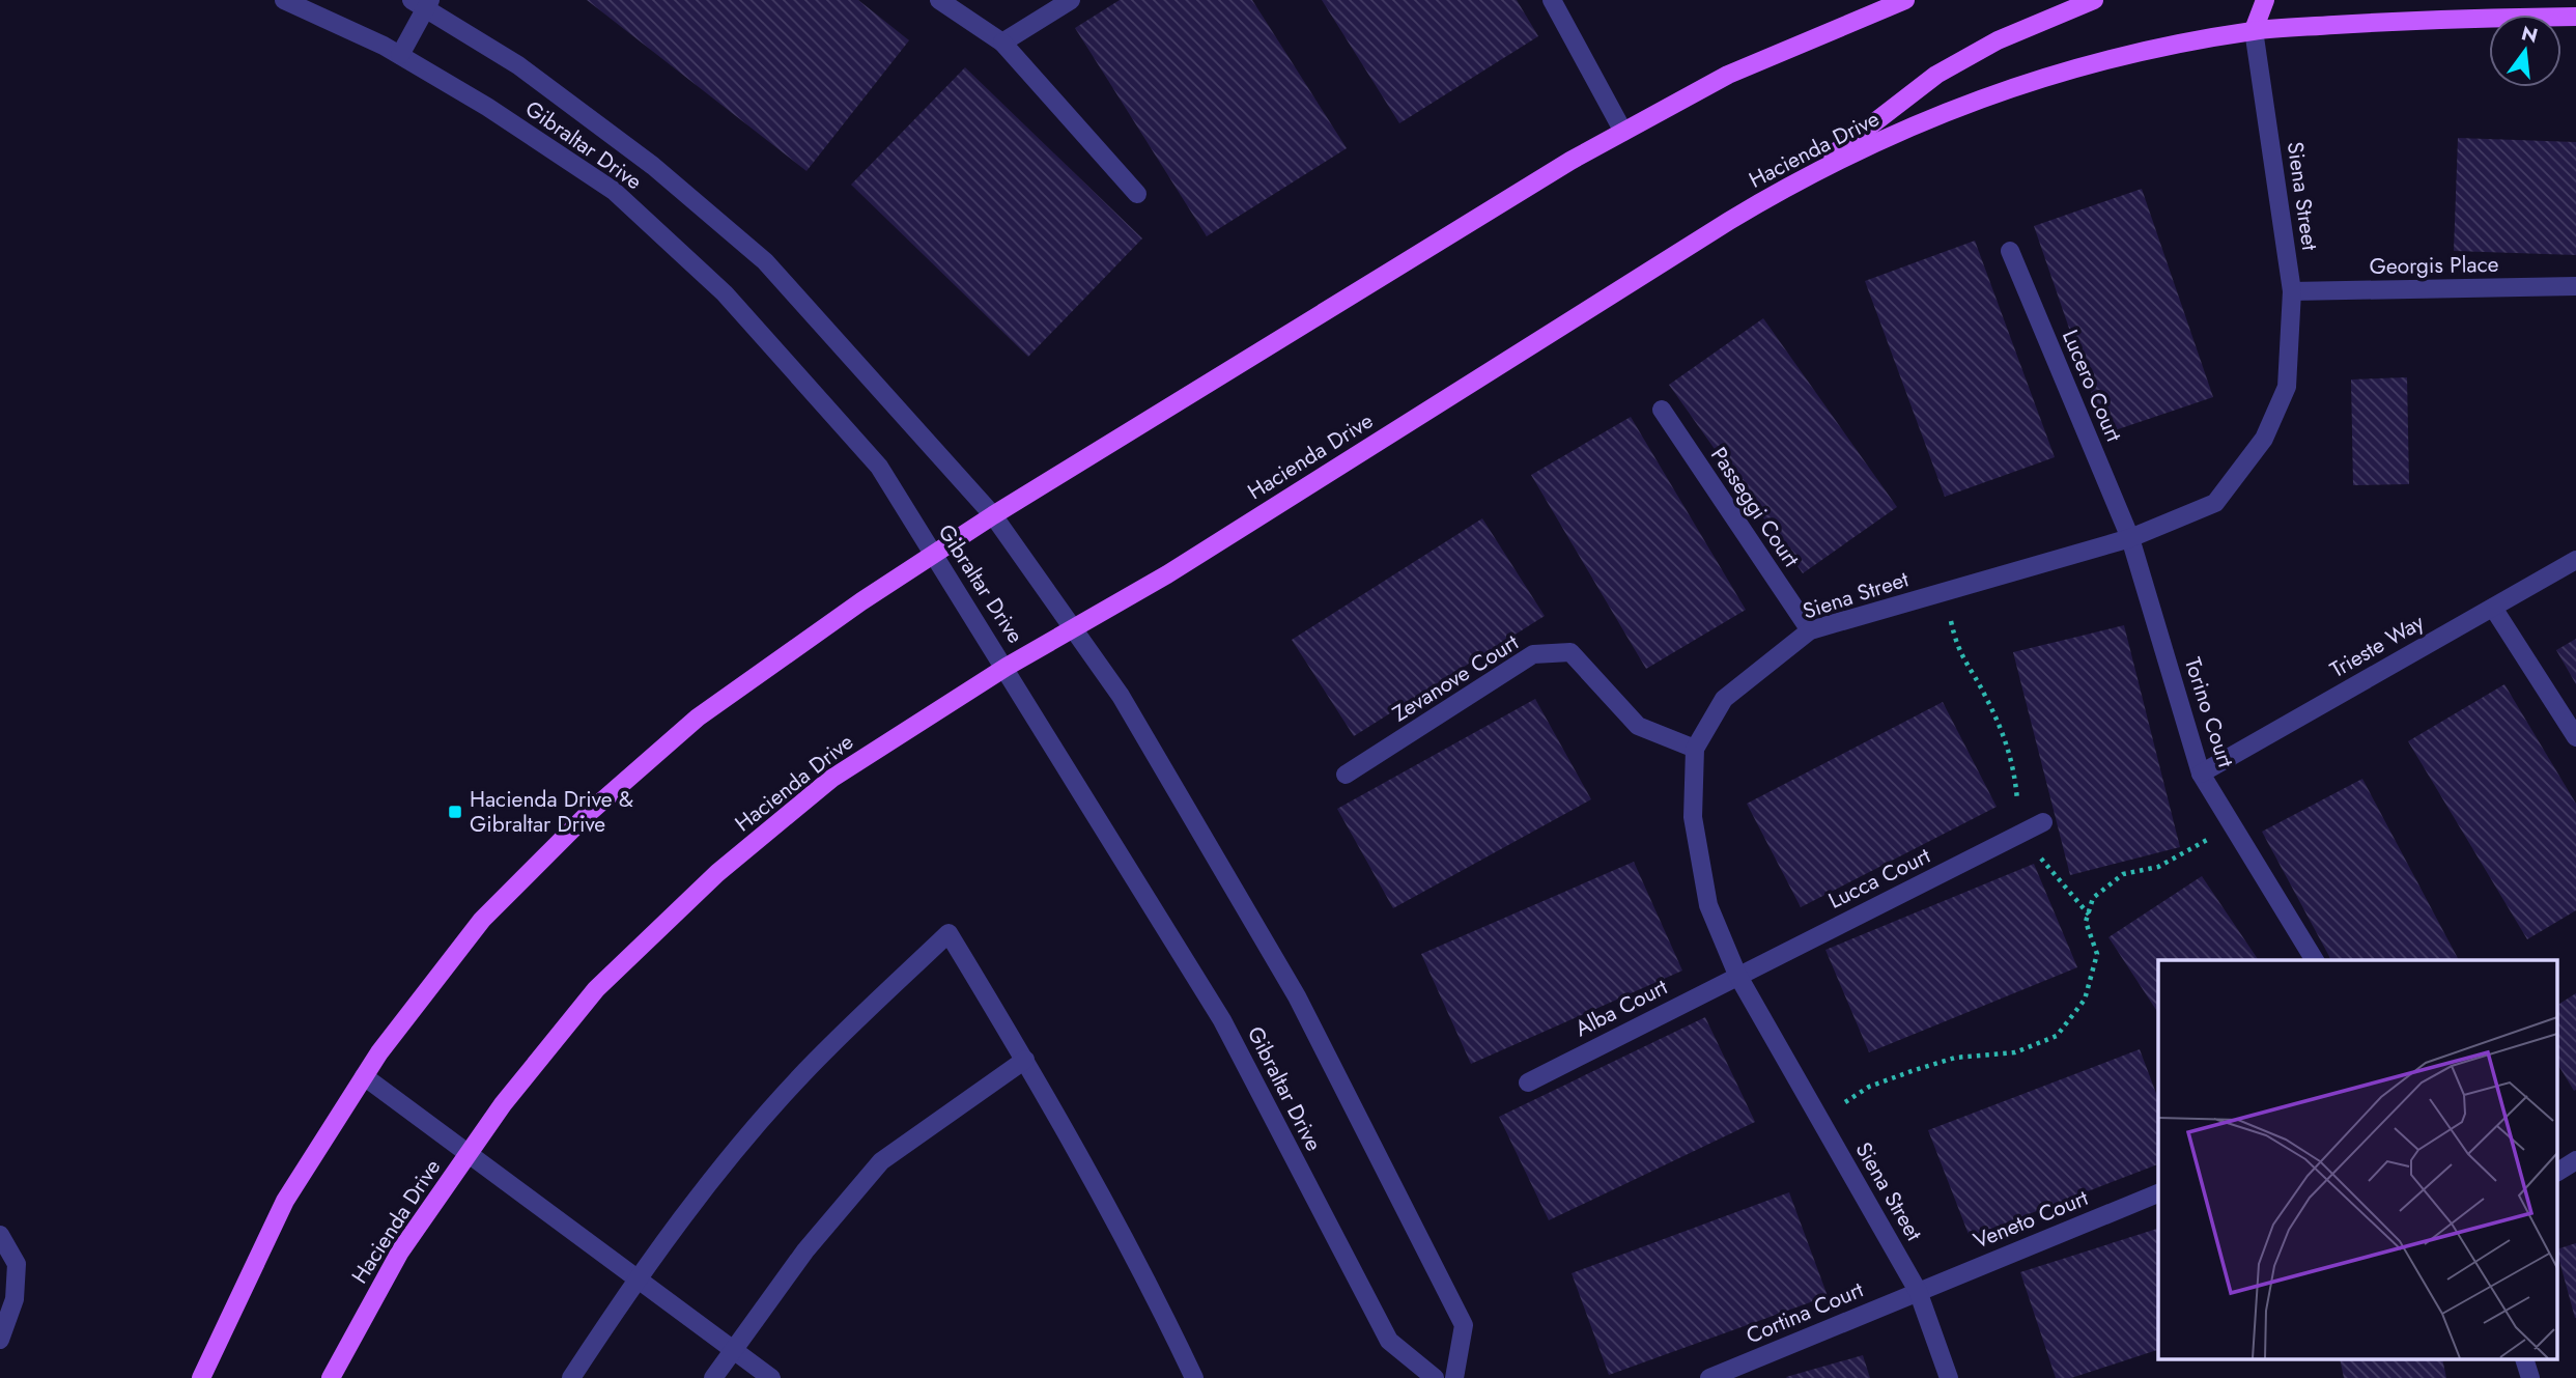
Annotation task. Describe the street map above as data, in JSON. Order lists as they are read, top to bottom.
{
  "streets": {
    "main road": ["Hacienda Drive"],
    "street": [
      "Gibraltar Drive",
      "Siena Street",
      "Georgis Place",
      "Lucero Court",
      "Passeggi Court",
      "Trieste Way",
      "Zevanove Court",
      "Torino Court",
      "Lucca Court",
      "Alba Court",
      "Veneto Court",
      "Cortina Court"
    ]
  },
  "crossings": [
    ["Gibraltar Drive", "Hacienda Drive"],
    ["Hacienda Drive", "Siena Street"],
    ["Siena Street", "Georgis Place"],
    ["Siena Street", "Lucero Court"],
    ["Siena Street", "Passeggi Court"],
    ["Siena Street", "Zevanove Court"],
    ["Siena Street", "Torino Court"],
    ["Siena Street", "Lucca Court"],
    ["Siena Street", "Alba Court"],
    ["Siena Street", "Veneto Court"],
    ["Siena Street", "Cortina Court"],
    ["Lucero Court", "Torino Court"],
    ["Trieste Way", "Torino Court"],
    ["Lucca Court", "Alba Court"],
    ["Veneto Court", "Cortina Court"]
  ],
  "places": {
    "transit": ["Hacienda Drive & Gibraltar Drive"]
  },
  "north": "top"
}
